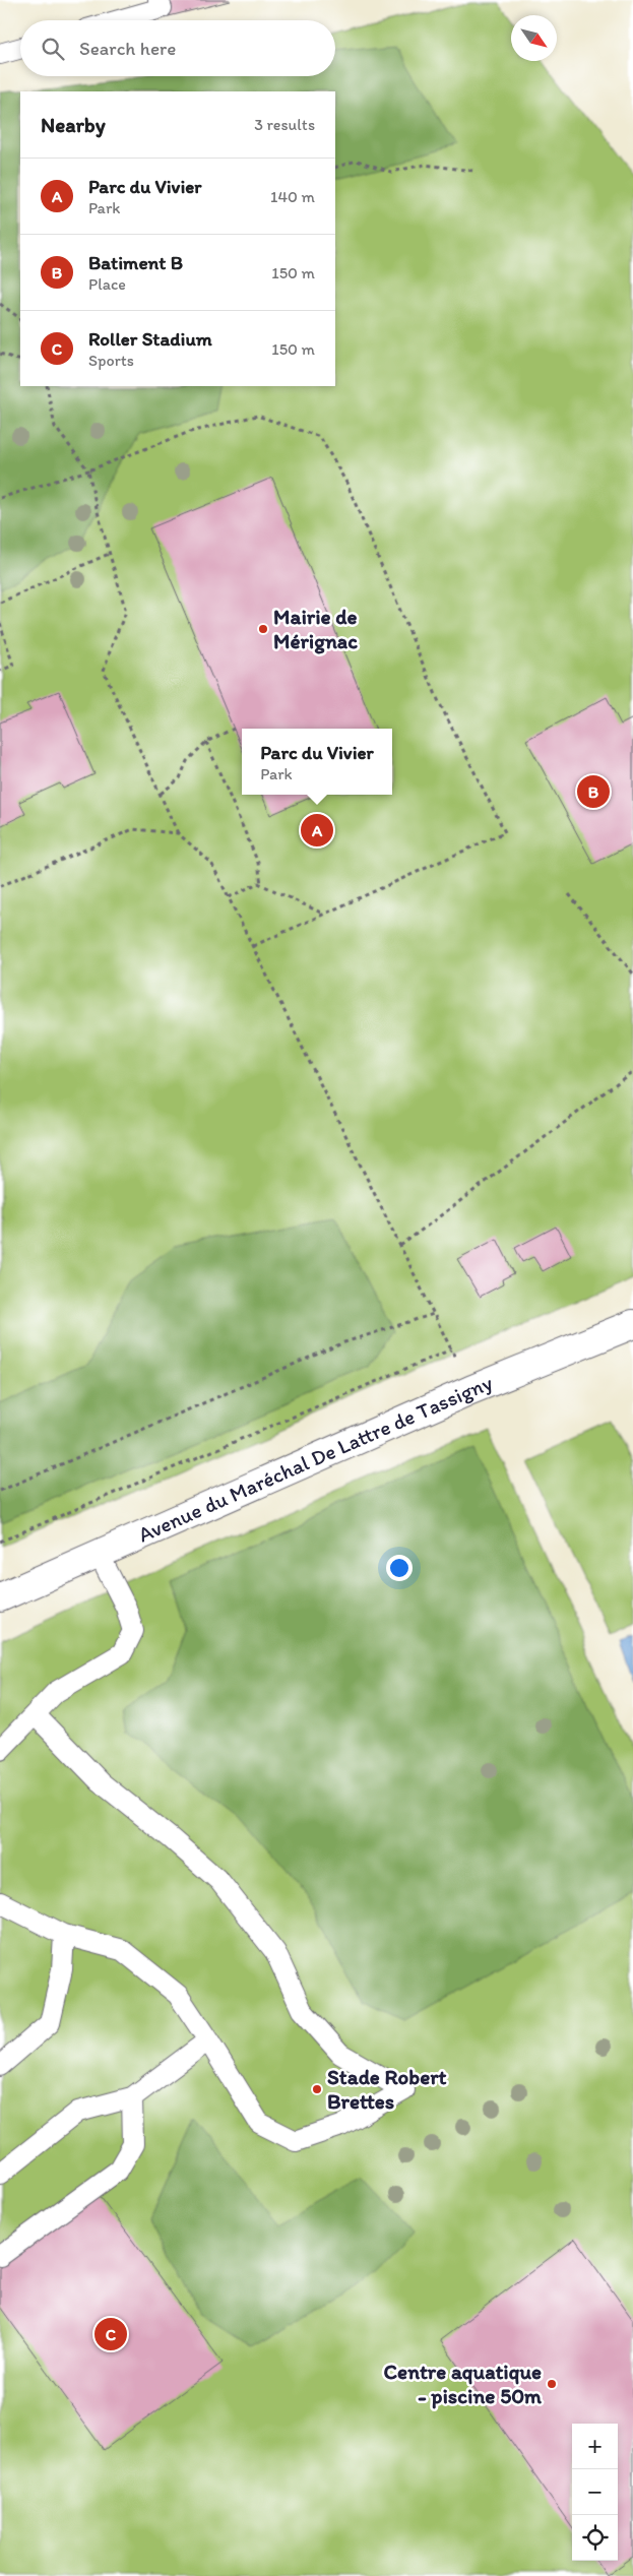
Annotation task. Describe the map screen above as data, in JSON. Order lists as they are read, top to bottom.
{
  "streets": {
    "street": ["Avenue du Maréchal De Lattre de Tassigny"]
  },
  "places": ["Mairie de Mérignac", "Stade Robert Brettes", "Centre aquatique - piscine 50m"],
  "north": "bottom right",
  "page": {
    "search": "Search here",
    "heading": ["Nearby", "3 results"],
    "list": [
      {
        "mark": "A",
        "name": "Parc du Vivier",
        "note": "Park",
        "value": "140 m"
      },
      {
        "mark": "B",
        "name": "Batiment B",
        "note": "Place",
        "value": "150 m"
      },
      {
        "mark": "C",
        "name": "Roller Stadium",
        "note": "Sports",
        "value": "150 m"
      }
    ],
    "popup": ["Parc du Vivier", "Park"],
    "pins": ["B", "A", "C"],
    "map_buttons": ["+", "−"]
  }
}
